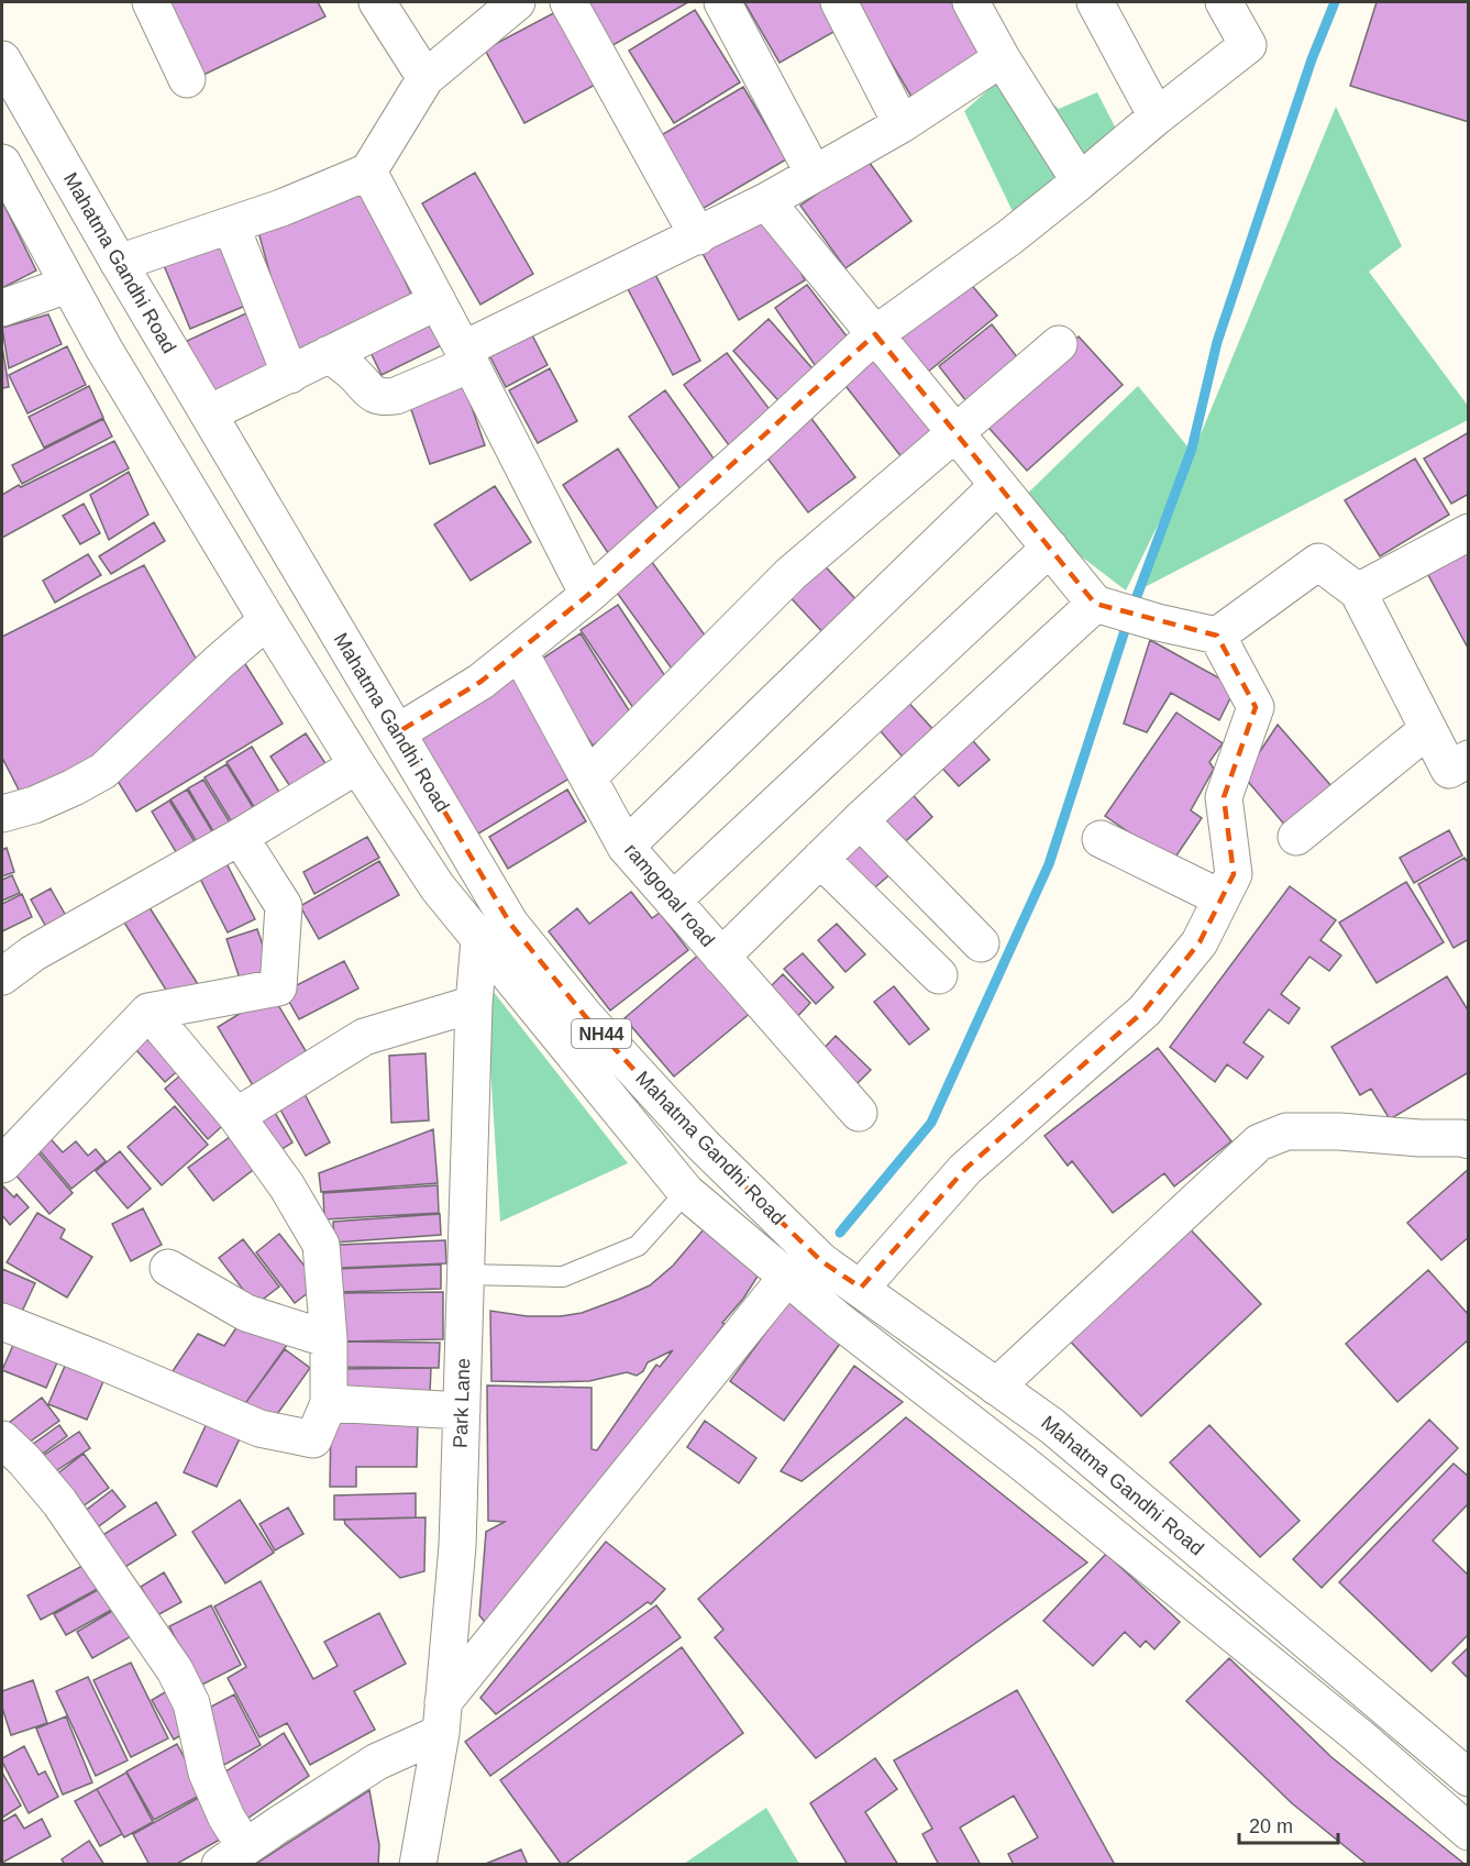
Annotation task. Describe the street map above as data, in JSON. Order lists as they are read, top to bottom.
{
  "streets": {
    "main road": [
      "Mahatma Gandhi Road",
      "ramgopal road",
      "NH44",
      "Park Lane"
    ]
  },
  "crossings": [
    ["Mahatma Gandhi Road", "Park Lane"]
  ],
  "scale_bar": "20 m"
}
